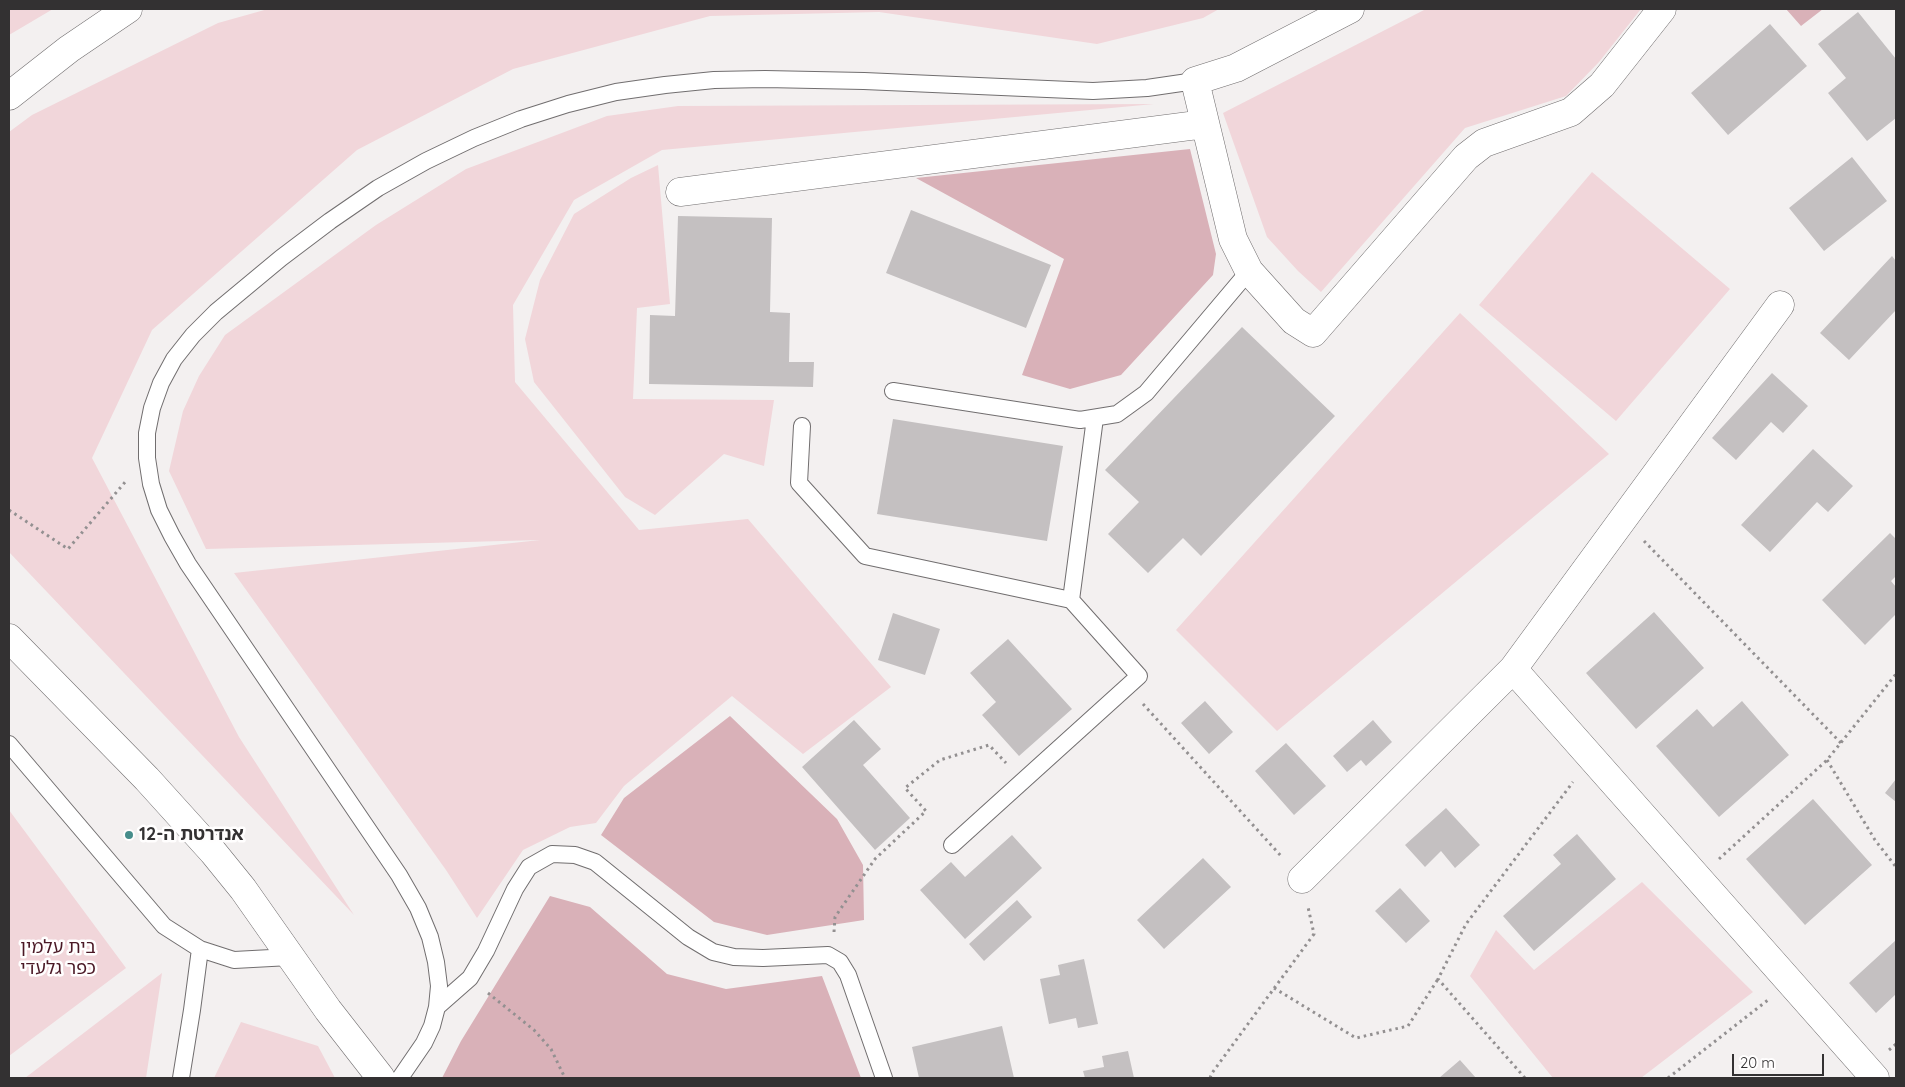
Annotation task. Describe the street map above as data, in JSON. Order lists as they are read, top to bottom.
{
  "parks": ["בית עלמין כפר גלעדי"],
  "places": ["אנדרטת ה-12"],
  "scale_bar": "20 m"
}
